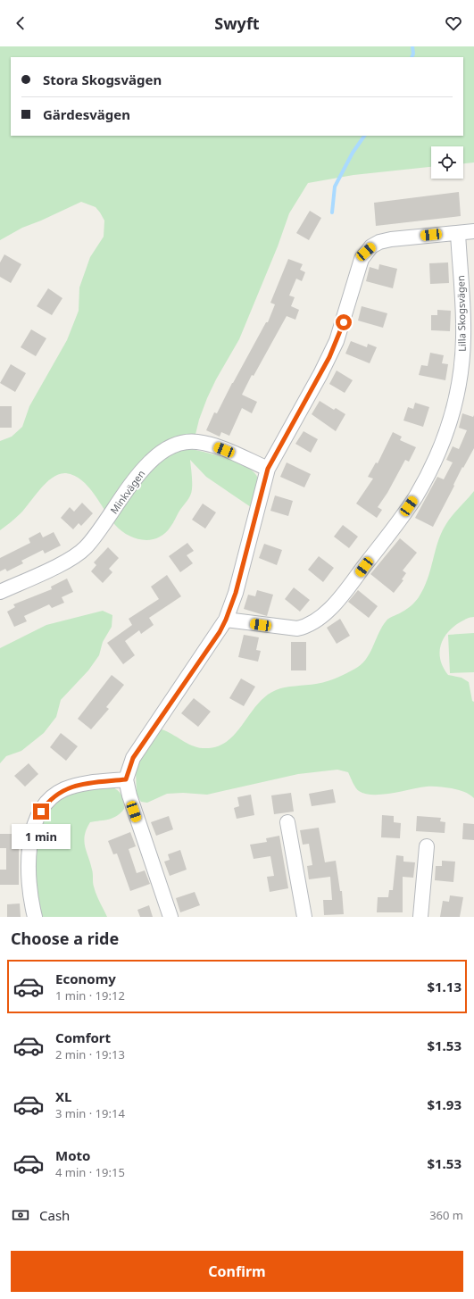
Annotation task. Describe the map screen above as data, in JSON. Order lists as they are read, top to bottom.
{
  "streets": {
    "street": ["Lilla Skogsvägen", "Minkvägen"]
  },
  "page": {
    "header": "Swyft",
    "banner": ["Stora Skogsvägen", "Gärdesvägen"],
    "bubble": "1 min",
    "heading": "Choose a ride",
    "list": [
      {
        "name": "Economy",
        "note": "1 min · 19:12",
        "value": "$1.13"
      },
      {
        "name": "Comfort",
        "note": "2 min · 19:13",
        "value": "$1.53"
      },
      {
        "name": "XL",
        "note": "3 min · 19:14",
        "value": "$1.93"
      },
      {
        "name": "Moto",
        "note": "4 min · 19:15",
        "value": "$1.53"
      }
    ],
    "pay": ["Cash", "360 m"],
    "buttons": "Confirm"
  }
}
